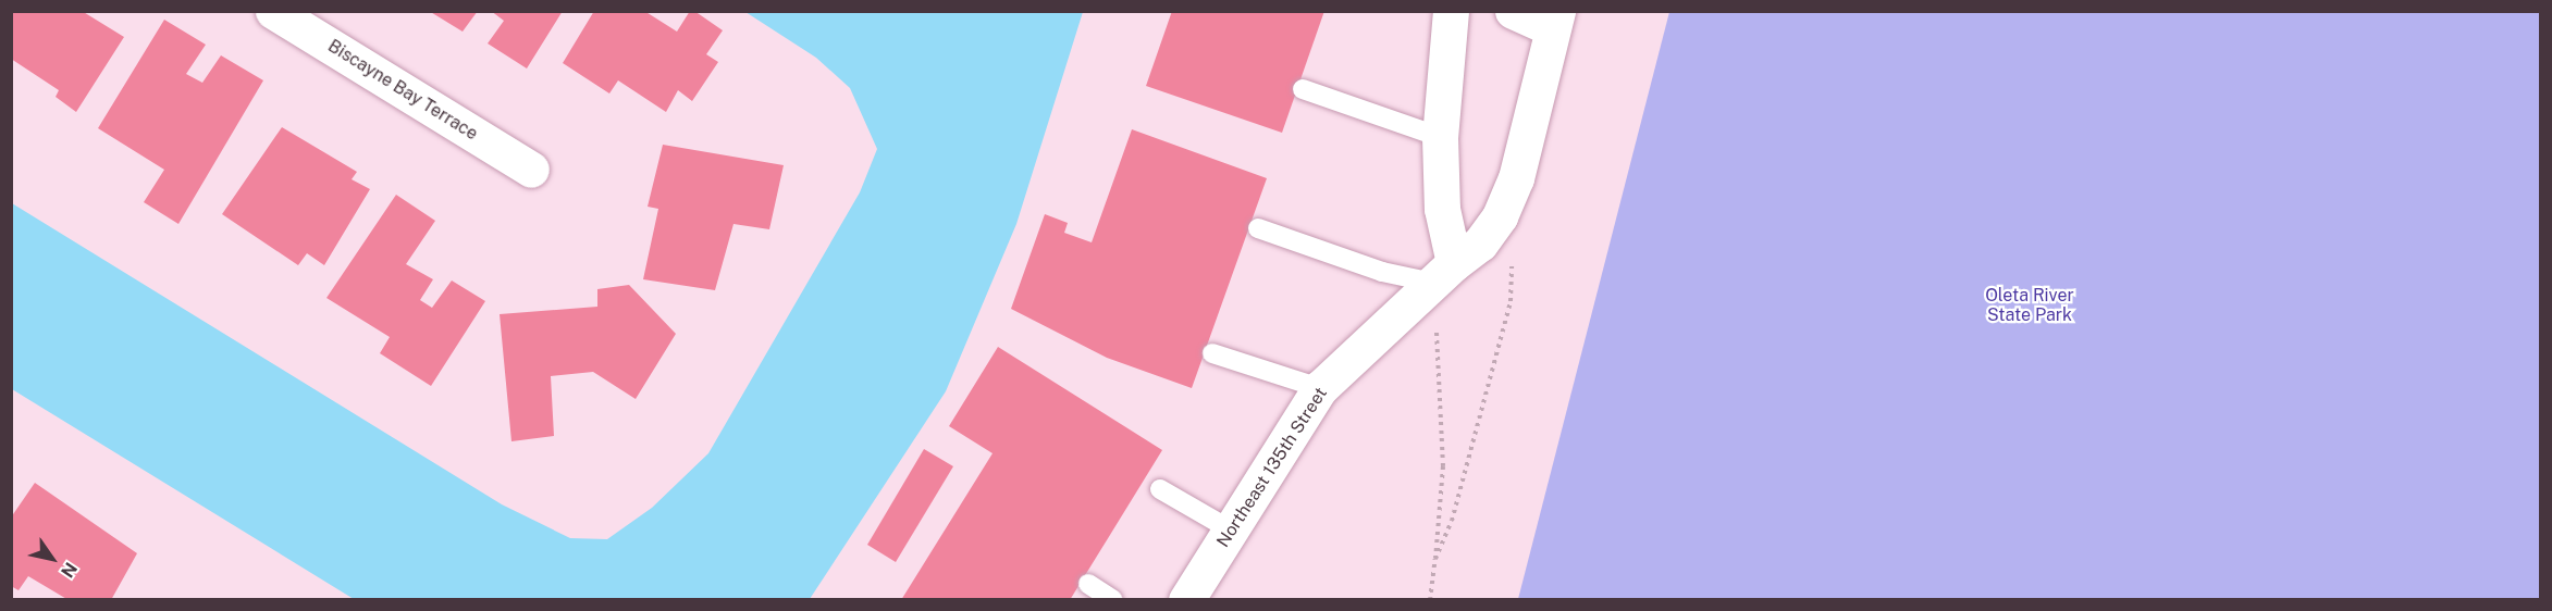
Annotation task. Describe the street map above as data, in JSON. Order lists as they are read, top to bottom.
{
  "streets": {
    "street": ["Biscayne Bay Terrace", "Northeast 135th Street"]
  },
  "parks": ["Oleta River State Park"],
  "north": "bottom right"
}
